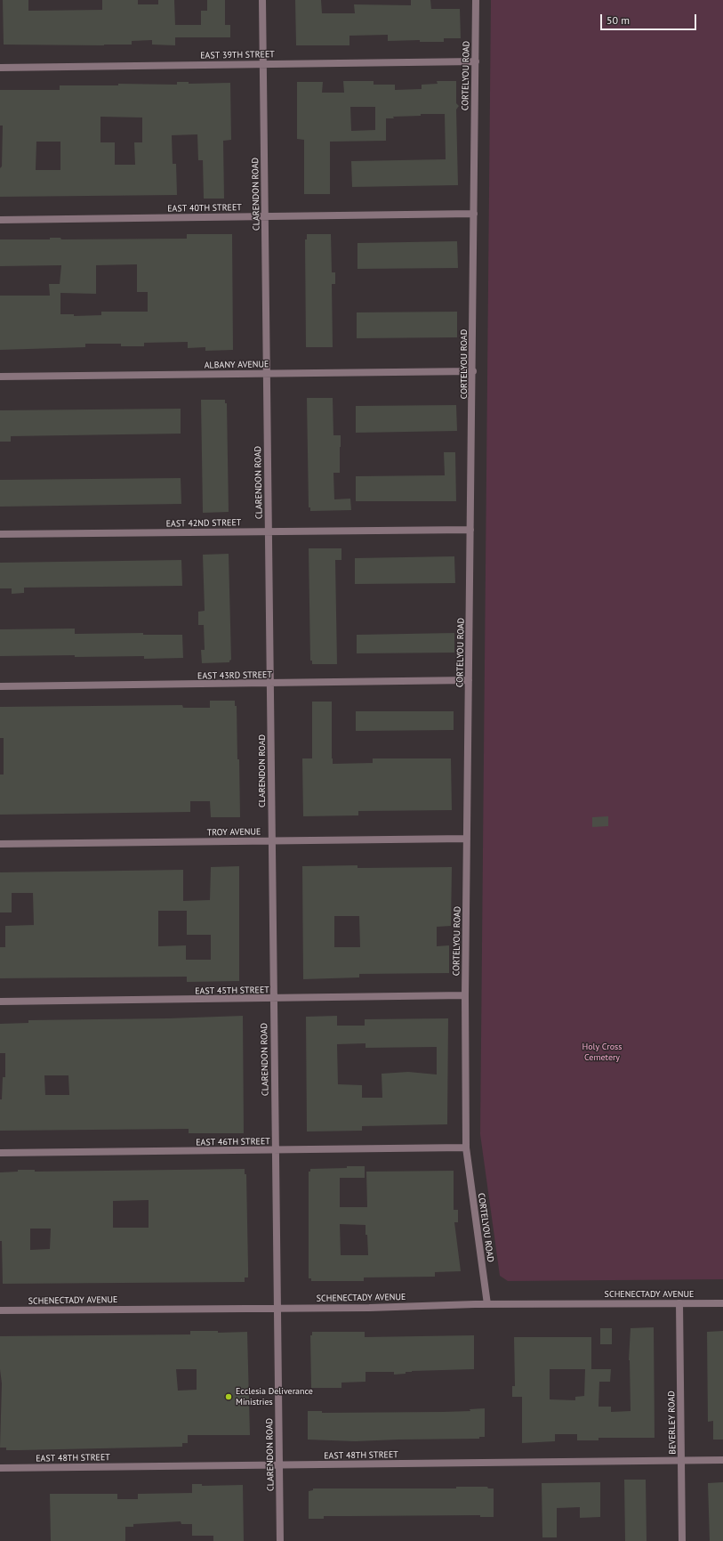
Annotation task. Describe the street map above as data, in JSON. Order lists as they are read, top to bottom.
{
  "streets": {
    "street": [
      "EAST 39TH STREET",
      "CORTELYOU ROAD",
      "CLARENDON ROAD",
      "EAST 40TH STREET",
      "ALBANY AVENUE",
      "EAST 42ND STREET",
      "EAST 43RD STREET",
      "TROY AVENUE",
      "EAST 45TH STREET",
      "EAST 46TH STREET",
      "SCHENECTADY AVENUE",
      "BEVERLEY ROAD",
      "EAST 48TH STREET"
    ]
  },
  "crossings": [
    ["EAST 39TH STREET", "CORTELYOU ROAD"],
    ["EAST 39TH STREET", "CLARENDON ROAD"],
    ["CORTELYOU ROAD", "EAST 40TH STREET"],
    ["CORTELYOU ROAD", "ALBANY AVENUE"],
    ["CORTELYOU ROAD", "EAST 42ND STREET"],
    ["CORTELYOU ROAD", "EAST 43RD STREET"],
    ["CORTELYOU ROAD", "TROY AVENUE"],
    ["CORTELYOU ROAD", "EAST 45TH STREET"],
    ["CORTELYOU ROAD", "EAST 46TH STREET"],
    ["CORTELYOU ROAD", "SCHENECTADY AVENUE"],
    ["CLARENDON ROAD", "EAST 40TH STREET"],
    ["CLARENDON ROAD", "ALBANY AVENUE"],
    ["CLARENDON ROAD", "EAST 42ND STREET"],
    ["CLARENDON ROAD", "EAST 43RD STREET"],
    ["CLARENDON ROAD", "TROY AVENUE"],
    ["CLARENDON ROAD", "EAST 45TH STREET"],
    ["CLARENDON ROAD", "EAST 46TH STREET"],
    ["CLARENDON ROAD", "SCHENECTADY AVENUE"],
    ["CLARENDON ROAD", "EAST 48TH STREET"],
    ["SCHENECTADY AVENUE", "BEVERLEY ROAD"],
    ["BEVERLEY ROAD", "EAST 48TH STREET"]
  ],
  "parks": ["Holy Cross Cemetery"],
  "places": ["Ecclesia Deliverance Ministries"],
  "scale_bar": "50 m"
}
